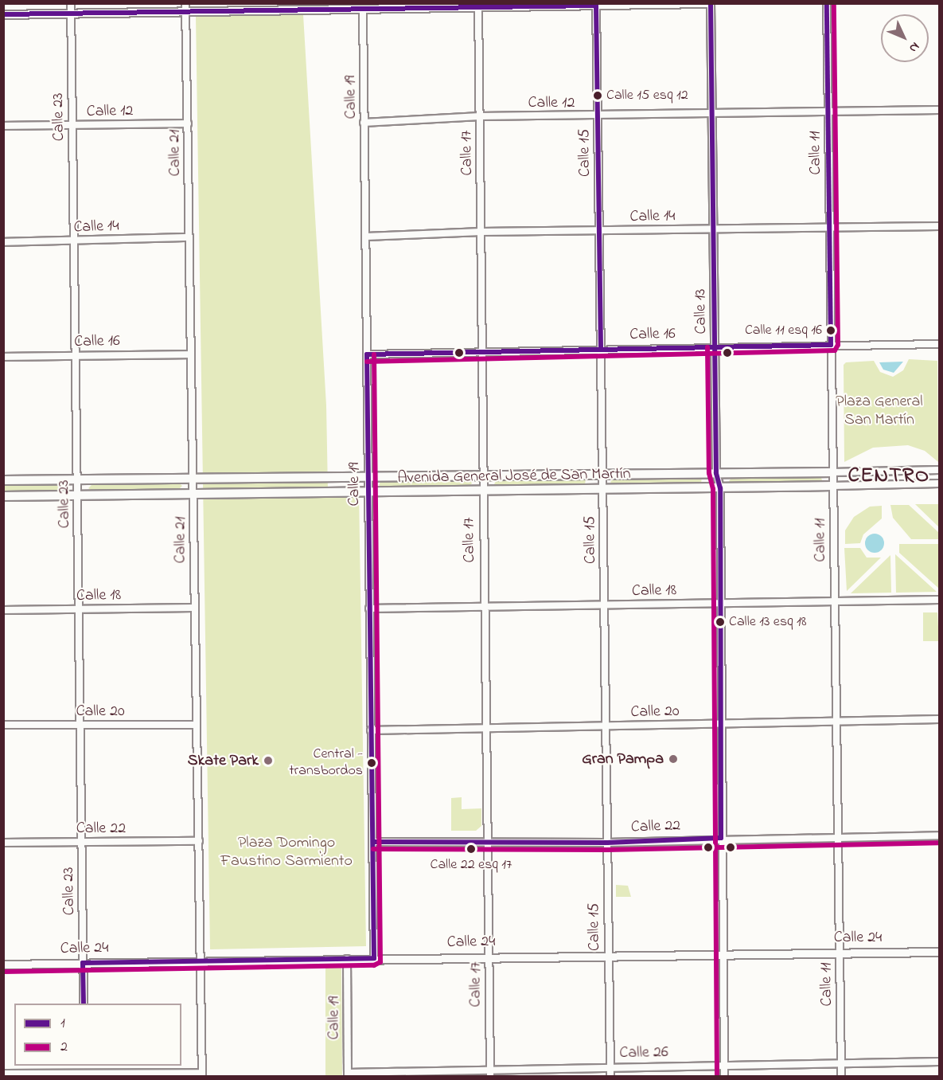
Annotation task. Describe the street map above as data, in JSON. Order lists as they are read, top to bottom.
{
  "streets": {
    "main road": ["Avenida General José de San Martín"],
    "street": [
      "Calle 19",
      "Calle 12",
      "Calle 23",
      "Calle 21",
      "Calle 17",
      "Calle 15",
      "Calle 11",
      "Calle 14",
      "Calle 13",
      "Calle 16",
      "Calle 18",
      "Calle 20",
      "Calle 22",
      "Calle 24",
      "Calle 26"
    ]
  },
  "crossings": [
    ["Calle 19", "Calle 12"],
    ["Calle 19", "Calle 14"],
    ["Calle 19", "Calle 16"],
    ["Calle 19", "Avenida General José de San Martín"],
    ["Calle 19", "Calle 18"],
    ["Calle 19", "Calle 20"],
    ["Calle 19", "Calle 22"],
    ["Calle 19", "Calle 24"],
    ["Calle 19", "Calle 26"],
    ["Calle 12", "Calle 23"],
    ["Calle 12", "Calle 21"],
    ["Calle 12", "Calle 17"],
    ["Calle 12", "Calle 15"],
    ["Calle 12", "Calle 11"],
    ["Calle 12", "Calle 13"],
    ["Calle 23", "Calle 14"],
    ["Calle 23", "Calle 16"],
    ["Calle 23", "Avenida General José de San Martín"],
    ["Calle 23", "Calle 18"],
    ["Calle 23", "Calle 20"],
    ["Calle 23", "Calle 22"],
    ["Calle 23", "Calle 24"],
    ["Calle 21", "Calle 14"],
    ["Calle 21", "Calle 16"],
    ["Calle 21", "Avenida General José de San Martín"],
    ["Calle 21", "Calle 18"],
    ["Calle 21", "Calle 20"],
    ["Calle 21", "Calle 22"],
    ["Calle 21", "Calle 24"],
    ["Calle 17", "Calle 14"],
    ["Calle 17", "Calle 16"],
    ["Calle 17", "Avenida General José de San Martín"],
    ["Calle 17", "Calle 18"],
    ["Calle 17", "Calle 20"],
    ["Calle 17", "Calle 22"],
    ["Calle 17", "Calle 24"],
    ["Calle 17", "Calle 26"],
    ["Calle 15", "Calle 14"],
    ["Calle 15", "Calle 16"],
    ["Calle 15", "Avenida General José de San Martín"],
    ["Calle 15", "Calle 18"],
    ["Calle 15", "Calle 20"],
    ["Calle 15", "Calle 22"],
    ["Calle 15", "Calle 24"],
    ["Calle 15", "Calle 26"],
    ["Calle 11", "Calle 14"],
    ["Calle 11", "Calle 16"],
    ["Calle 11", "Avenida General José de San Martín"],
    ["Calle 11", "Calle 18"],
    ["Calle 11", "Calle 20"],
    ["Calle 11", "Calle 22"],
    ["Calle 11", "Calle 24"],
    ["Calle 11", "Calle 26"],
    ["Calle 14", "Calle 13"],
    ["Calle 13", "Calle 16"],
    ["Calle 13", "Avenida General José de San Martín"],
    ["Calle 13", "Calle 18"],
    ["Calle 13", "Calle 20"],
    ["Calle 13", "Calle 22"],
    ["Calle 13", "Calle 24"],
    ["Calle 13", "Calle 26"]
  ],
  "districts": ["CENTRO"],
  "parks": ["Plaza General San Martín", "Plaza Domingo Faustino Sarmiento"],
  "places": [
    "Calle 15 esq 12",
    "Calle 11 esq 16",
    "Calle 13 esq 18",
    "Gran Pampa",
    "Skate Park",
    "Central - transbordos",
    "Calle 22 esq 17"
  ],
  "lines": ["transit line 1", "transit line 2"],
  "legend": ["1", "2"],
  "north": "bottom right"
}
